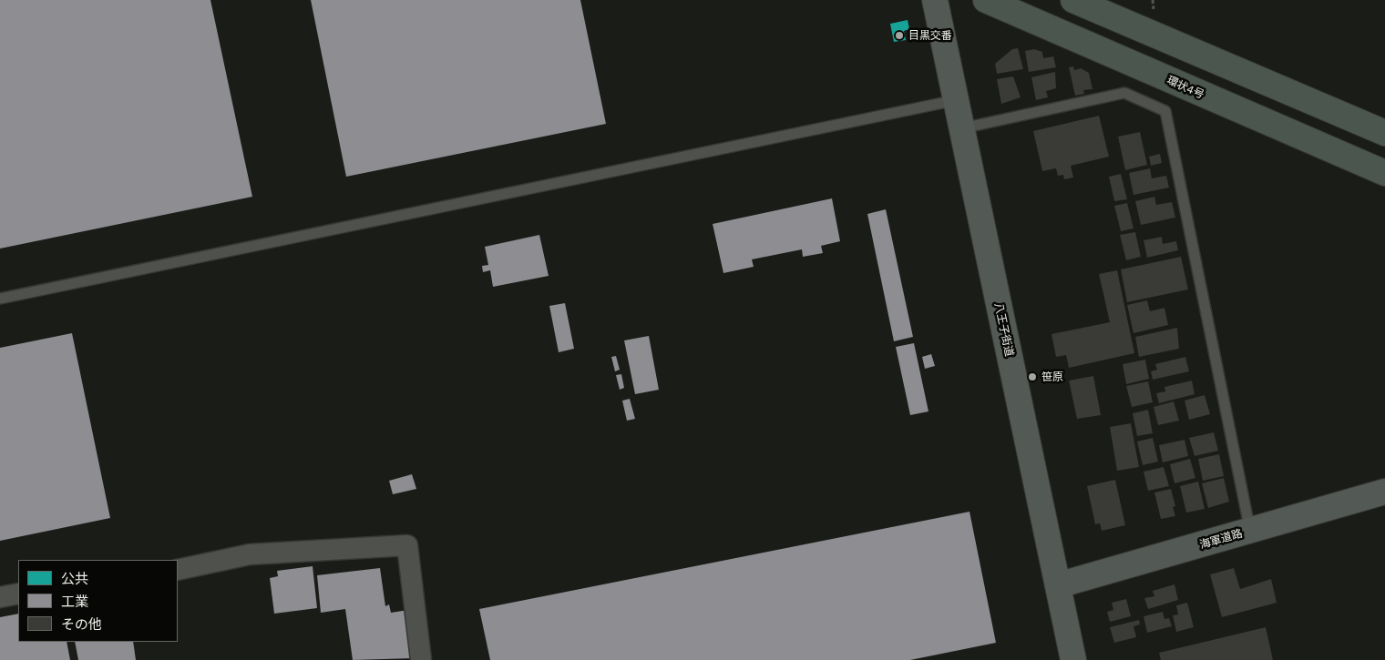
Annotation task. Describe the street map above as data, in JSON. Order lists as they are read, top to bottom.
{
  "streets": {
    "main road": ["環状4号"],
    "street": ["八王子街道", "海軍道路"]
  },
  "crossings": [
    ["八王子街道", "海軍道路"]
  ],
  "places": ["目黒交番", "笹原"],
  "legend": ["公共", "工業", "その他"]
}
